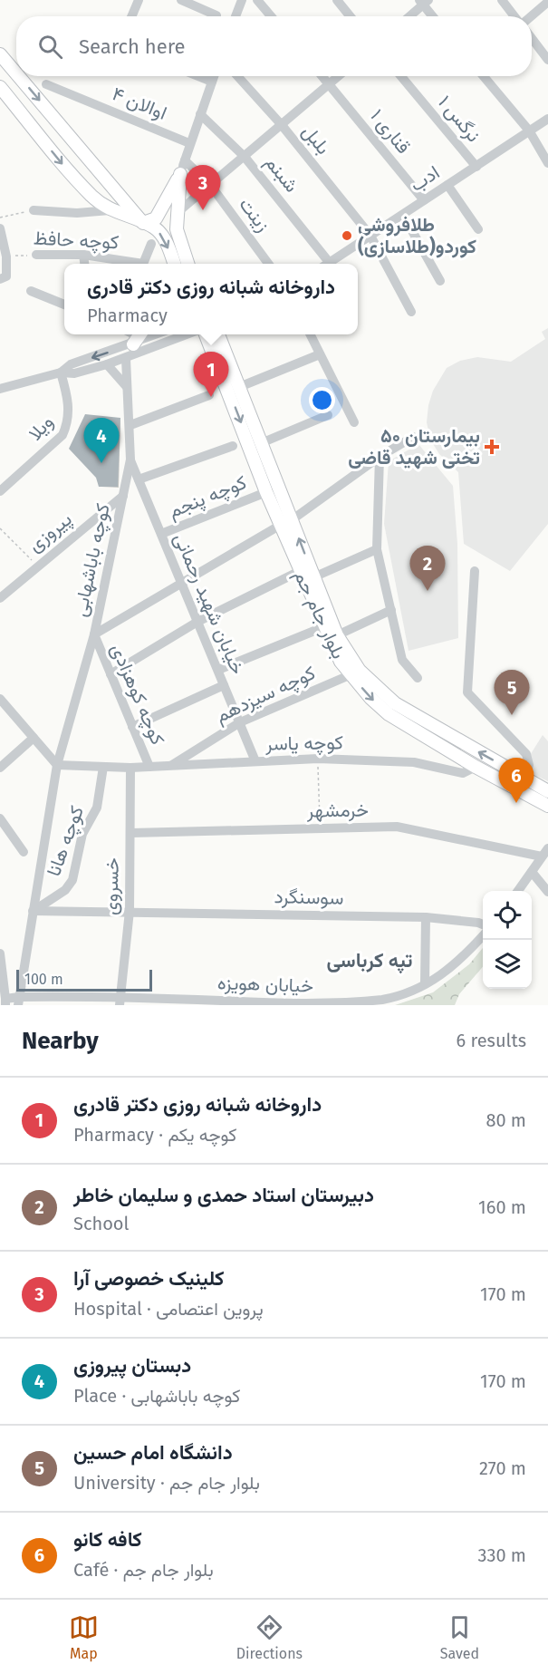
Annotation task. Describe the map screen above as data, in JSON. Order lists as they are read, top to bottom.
{
  "streets": {
    "main road": ["بلوار جام جم"],
    "street": [
      "اوالان ۴",
      "نرگس ۱",
      "قناری ۱",
      "بلبل",
      "شبنم",
      "ادب",
      "زینت",
      "کوچه حافظ",
      "ویلا",
      "کوچه پنجم",
      "پیروزی",
      "کوچه باباشهابی",
      "خیابان شهید رحمانی",
      "کوچه کوهزادی",
      "کوچه سیزدهم",
      "کوچه یاسر",
      "خرمشهر",
      "کوچه هانا",
      "خسروی",
      "سوسنگرد",
      "خیابان هویزه"
    ]
  },
  "crossings": [
    ["نرگس ۱", "ادب"],
    ["قناری ۱", "ادب"],
    ["بلبل", "ادب"],
    ["کوچه پنجم", "خیابان شهید رحمانی"],
    ["کوچه پنجم", "بلوار جام جم"],
    ["پیروزی", "کوچه باباشهابی"],
    ["کوچه باباشهابی", "خیابان شهید رحمانی"],
    ["کوچه باباشهابی", "کوچه کوهزادی"],
    ["کوچه باباشهابی", "کوچه یاسر"],
    ["کوچه باباشهابی", "کوچه هانا"],
    ["کوچه باباشهابی", "سوسنگرد"],
    ["کوچه باباشهابی", "خیابان هویزه"],
    ["خیابان شهید رحمانی", "کوچه سیزدهم"],
    ["خیابان شهید رحمانی", "کوچه یاسر"],
    ["بلوار جام جم", "کوچه سیزدهم"],
    ["بلوار جام جم", "کوچه یاسر"],
    ["کوچه کوهزادی", "کوچه یاسر"],
    ["کوچه سیزدهم", "کوچه یاسر"],
    ["کوچه یاسر", "کوچه هانا"],
    ["کوچه یاسر", "خسروی"],
    ["خرمشهر", "خسروی"],
    ["کوچه هانا", "سوسنگرد"],
    ["خسروی", "سوسنگرد"],
    ["خسروی", "خیابان هویزه"]
  ],
  "districts": ["تپه کرباسی"],
  "places": {
    "other": ["طلافروشی کوردو(طلاسازی)"],
    "health": ["بیمارستان ۵۰ تختی شهید قاضی"]
  },
  "scale_bar": "100 m",
  "page": {
    "search": "Search here",
    "pins": [
      "3",
      "1",
      "4",
      "2",
      "5",
      "6"
    ],
    "popup": ["داروخانه شبانه روزی دکتر قادری", "Pharmacy"],
    "scale": "100 m",
    "heading": ["Nearby", "6 results"],
    "list": [
      {
        "mark": "1",
        "name": "داروخانه شبانه روزی دکتر قادری",
        "note": "Pharmacy · کوچه یکم",
        "value": "80 m"
      },
      {
        "mark": "2",
        "name": "دبیرستان استاد حمدی و سلیمان خاطر",
        "note": "School",
        "value": "160 m"
      },
      {
        "mark": "3",
        "name": "کلینیک خصوصی آرا",
        "note": "Hospital · پروین اعتصامی",
        "value": "170 m"
      },
      {
        "mark": "4",
        "name": "دبستان پیروزی",
        "note": "Place · کوچه باباشهابی",
        "value": "170 m"
      },
      {
        "mark": "5",
        "name": "دانشگاه امام حسین",
        "note": "University · بلوار جام جم",
        "value": "270 m"
      },
      {
        "mark": "6",
        "name": "کافه کانو",
        "note": "Café · بلوار جام جم",
        "value": "330 m"
      }
    ],
    "nav": ["Map", "Directions", "Saved"]
  }
}
